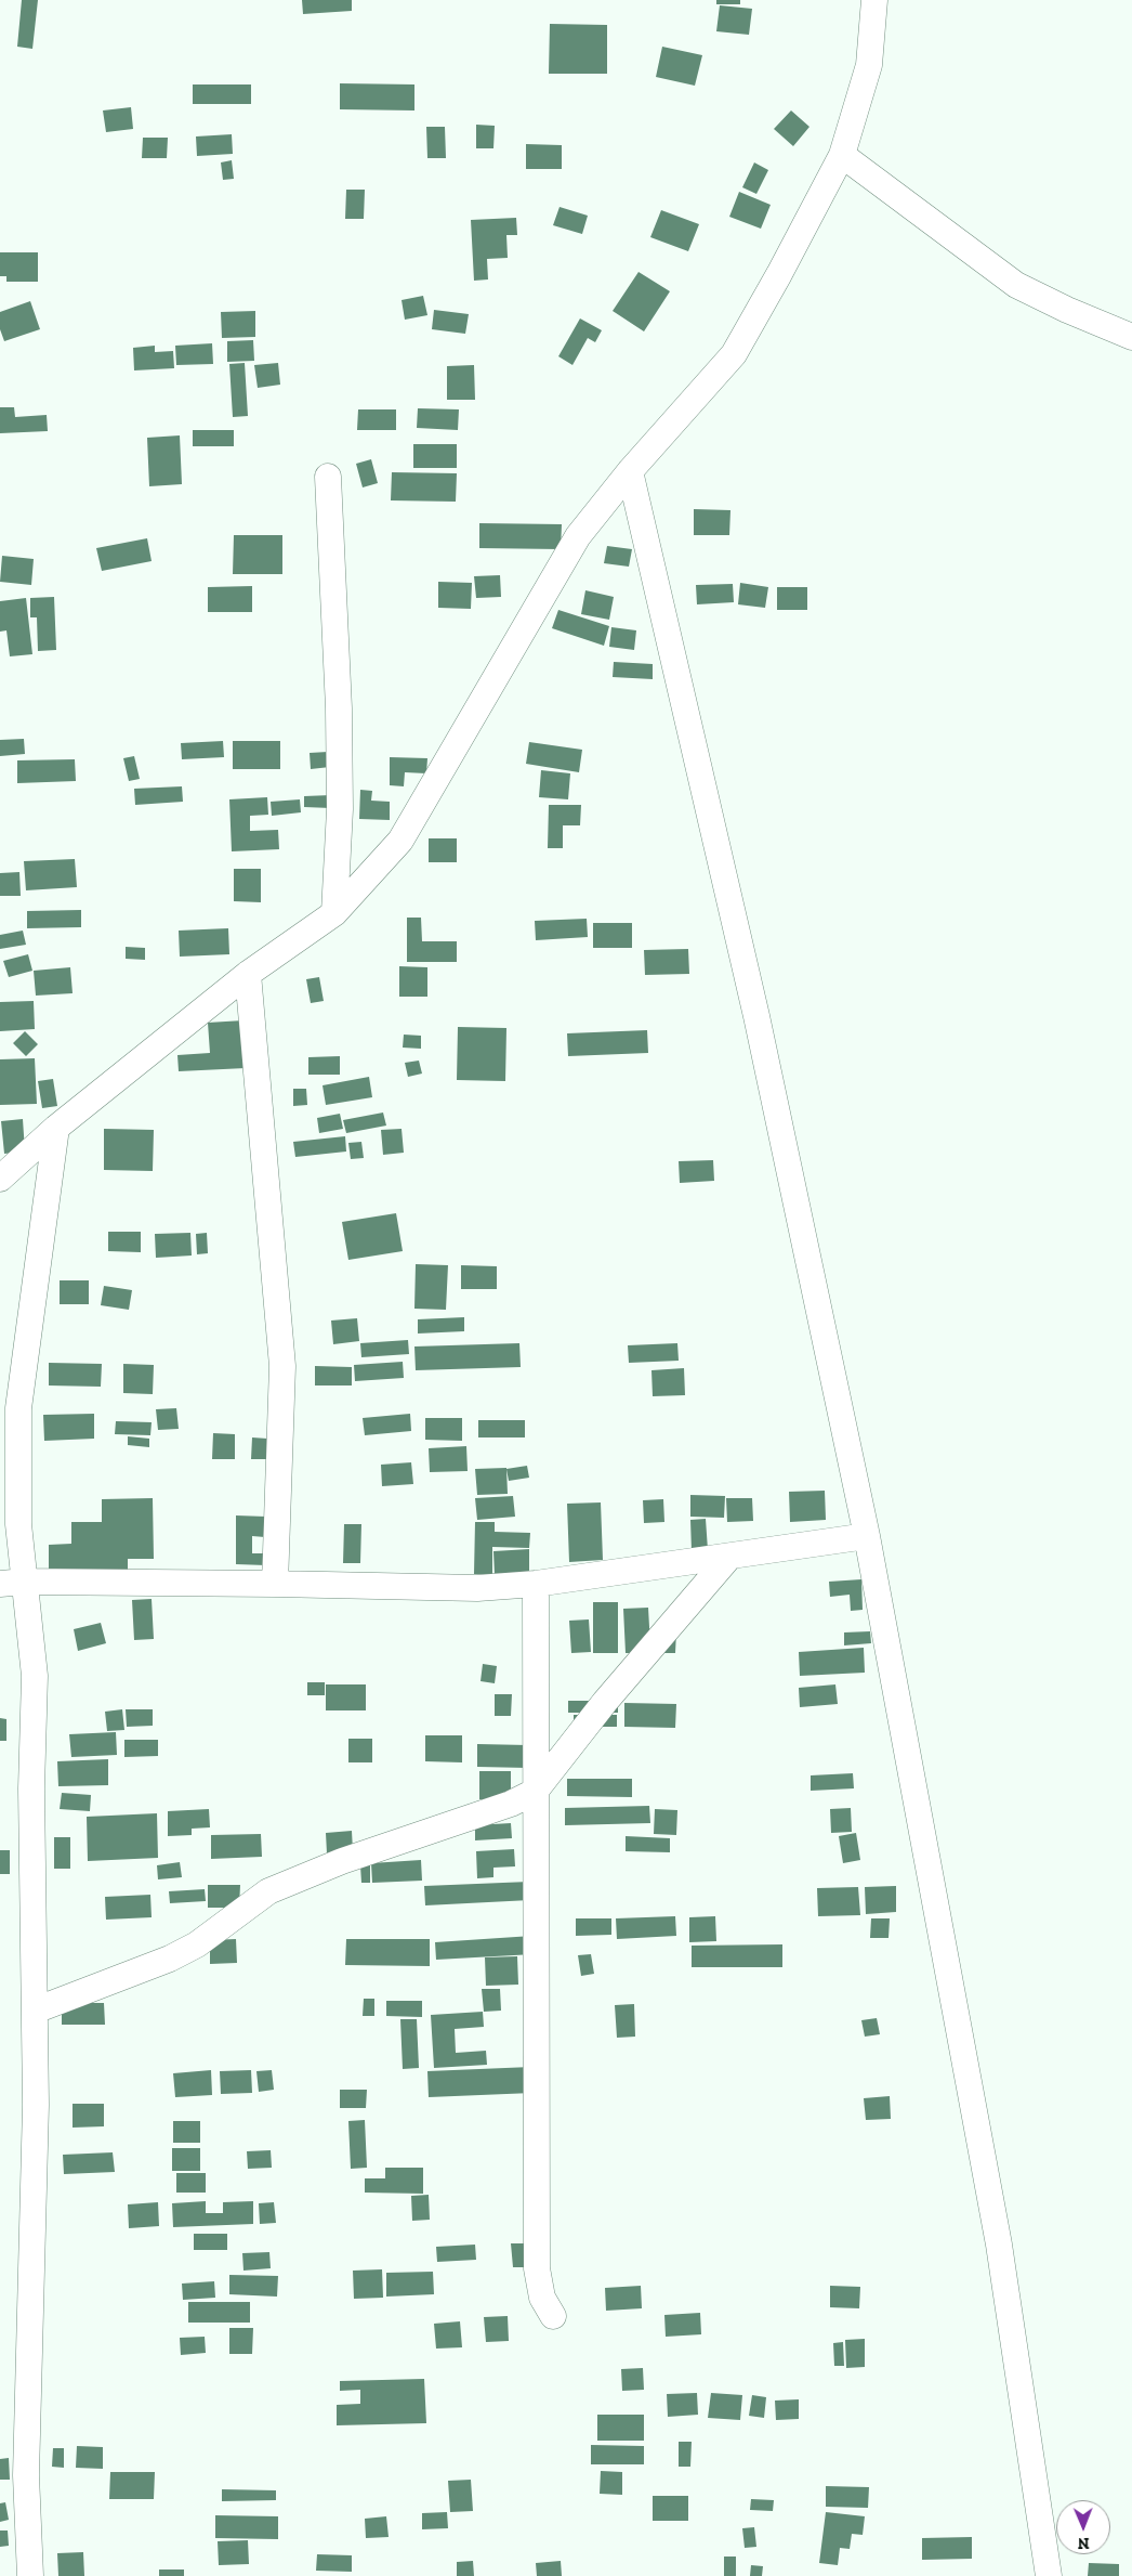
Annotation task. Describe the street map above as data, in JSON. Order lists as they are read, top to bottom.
{
  "north": "bottom"
}
